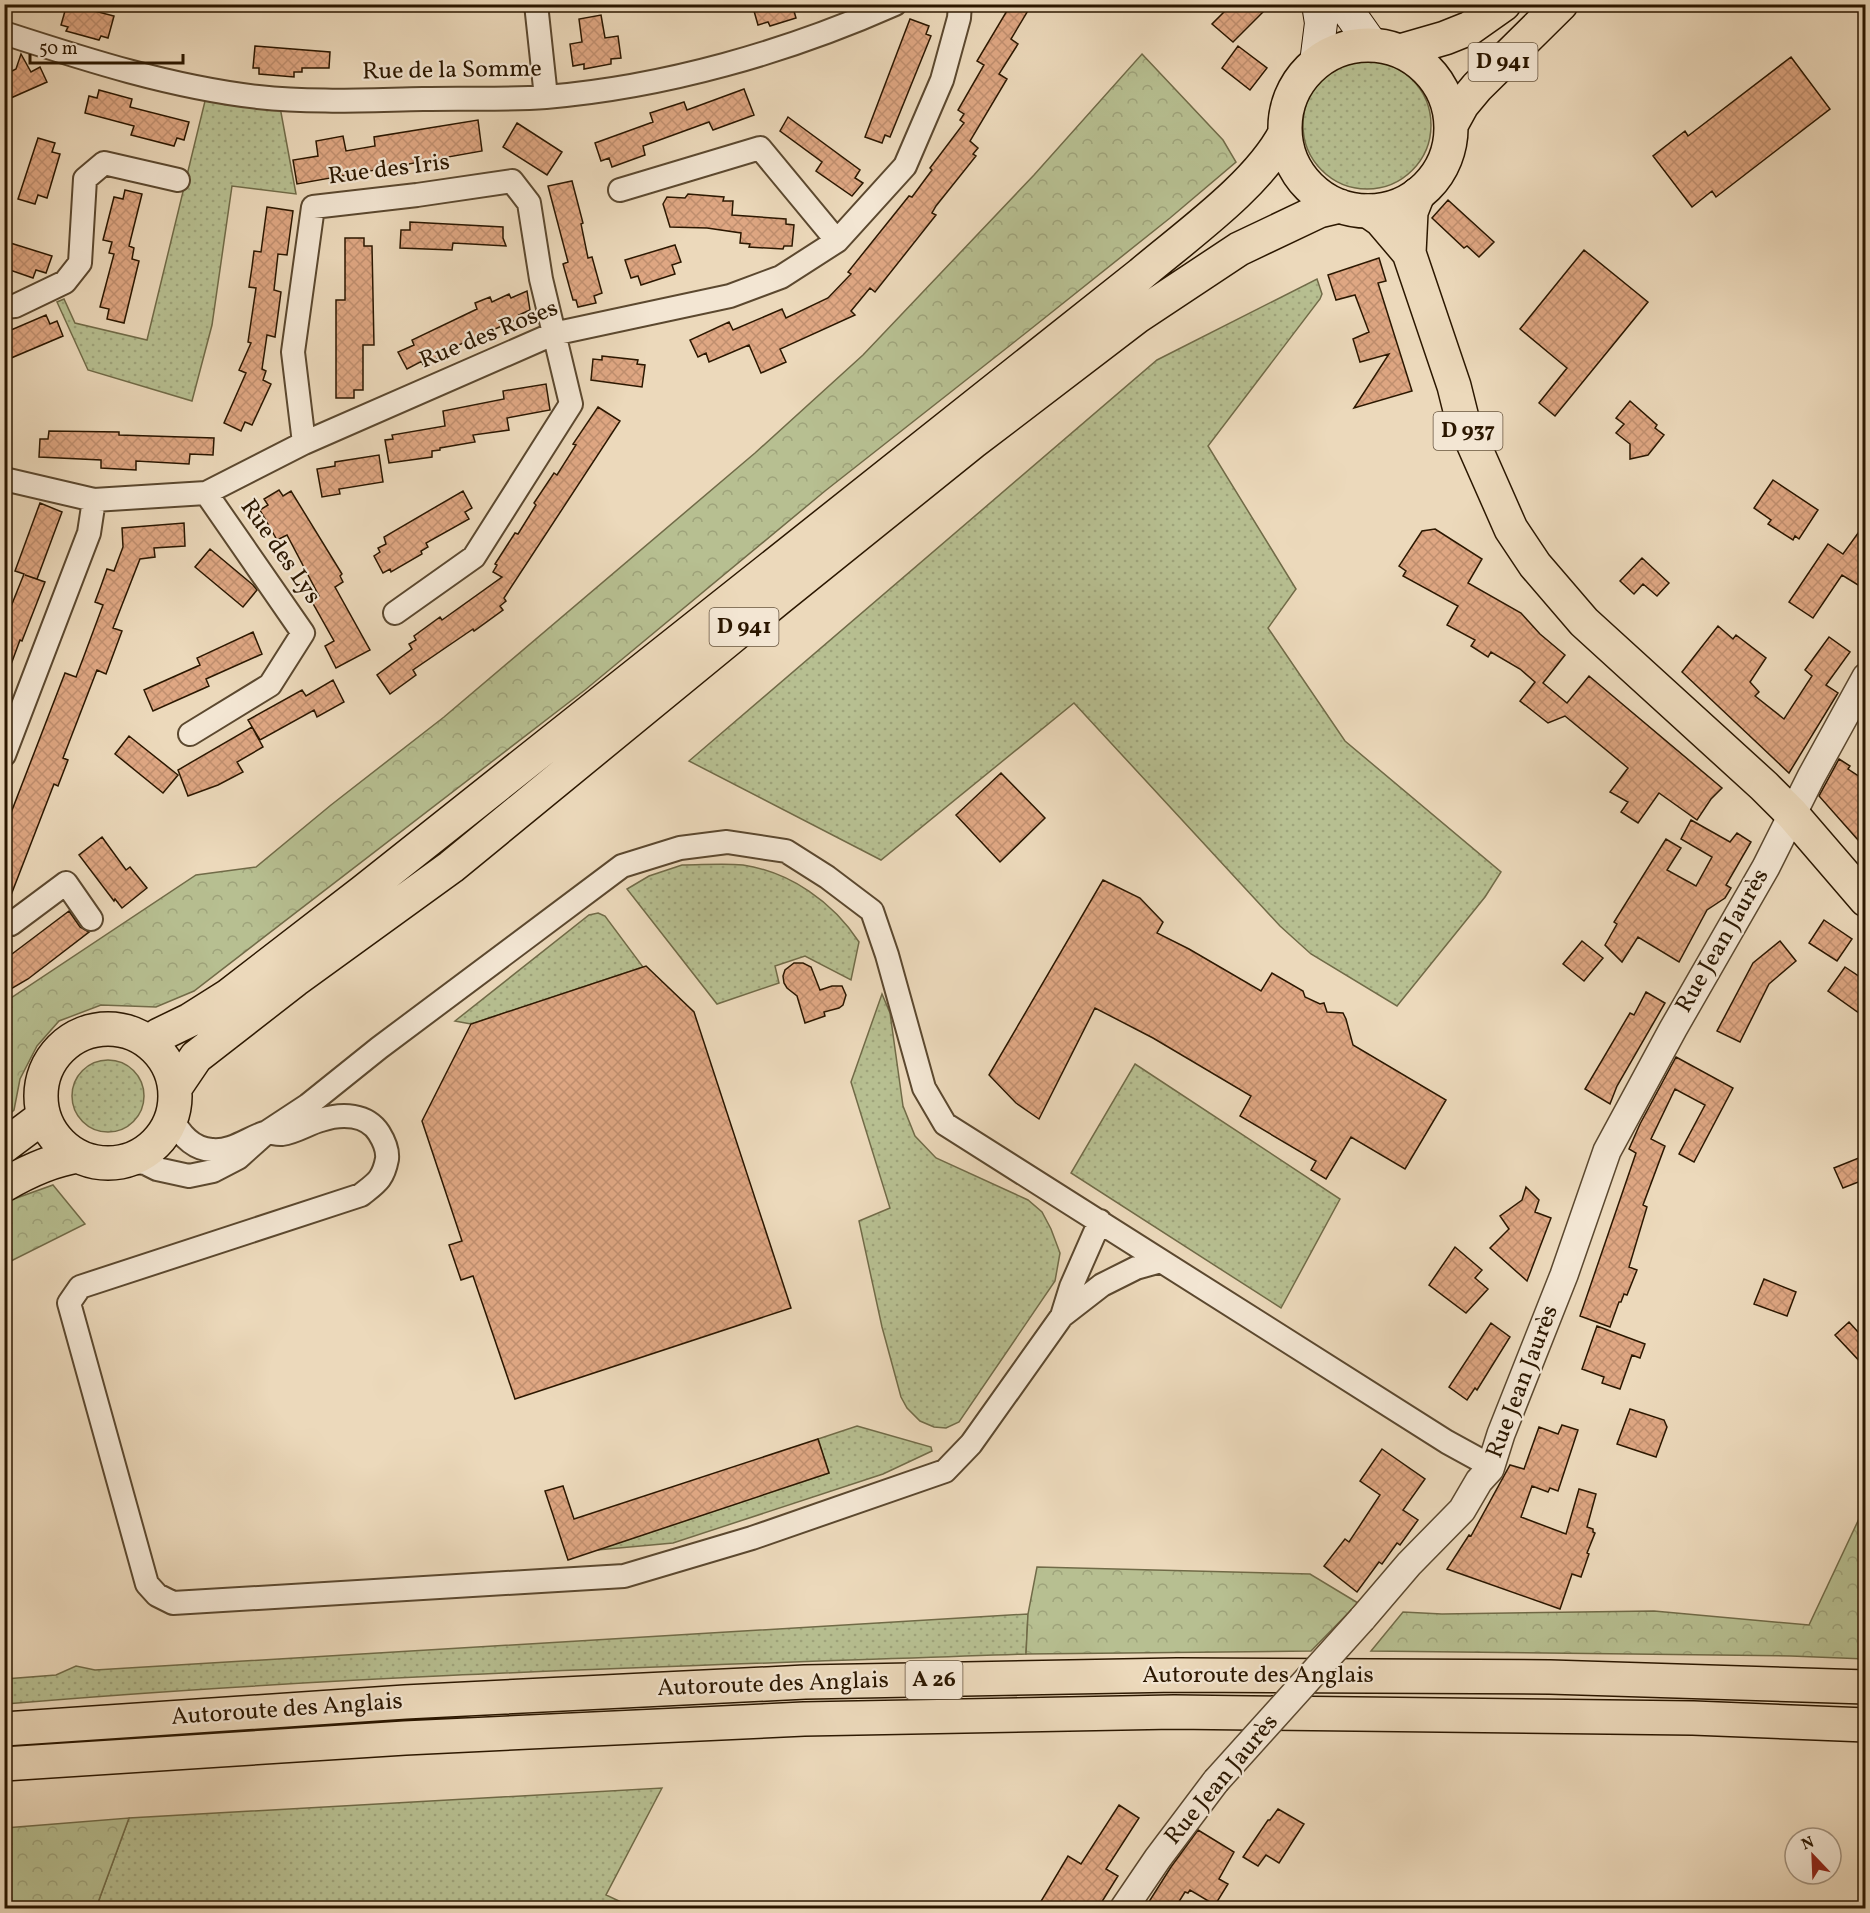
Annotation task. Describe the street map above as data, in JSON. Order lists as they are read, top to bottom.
{
  "streets": {
    "main road": [
      "D 941",
      "D 937",
      "Autoroute des Anglais",
      "A 26"
    ],
    "street": [
      "Rue de la Somme",
      "Rue des Iris",
      "Rue des Roses",
      "Rue des Lys",
      "Rue Jean Jaurès"
    ]
  },
  "crossings": [
    ["D 941", "D 937"],
    ["Rue des Iris", "Rue des Roses"],
    ["Rue des Roses", "Rue des Lys"],
    ["D 937", "Rue Jean Jaurès"]
  ],
  "scale_bar": "50 m",
  "north": "top left"
}
